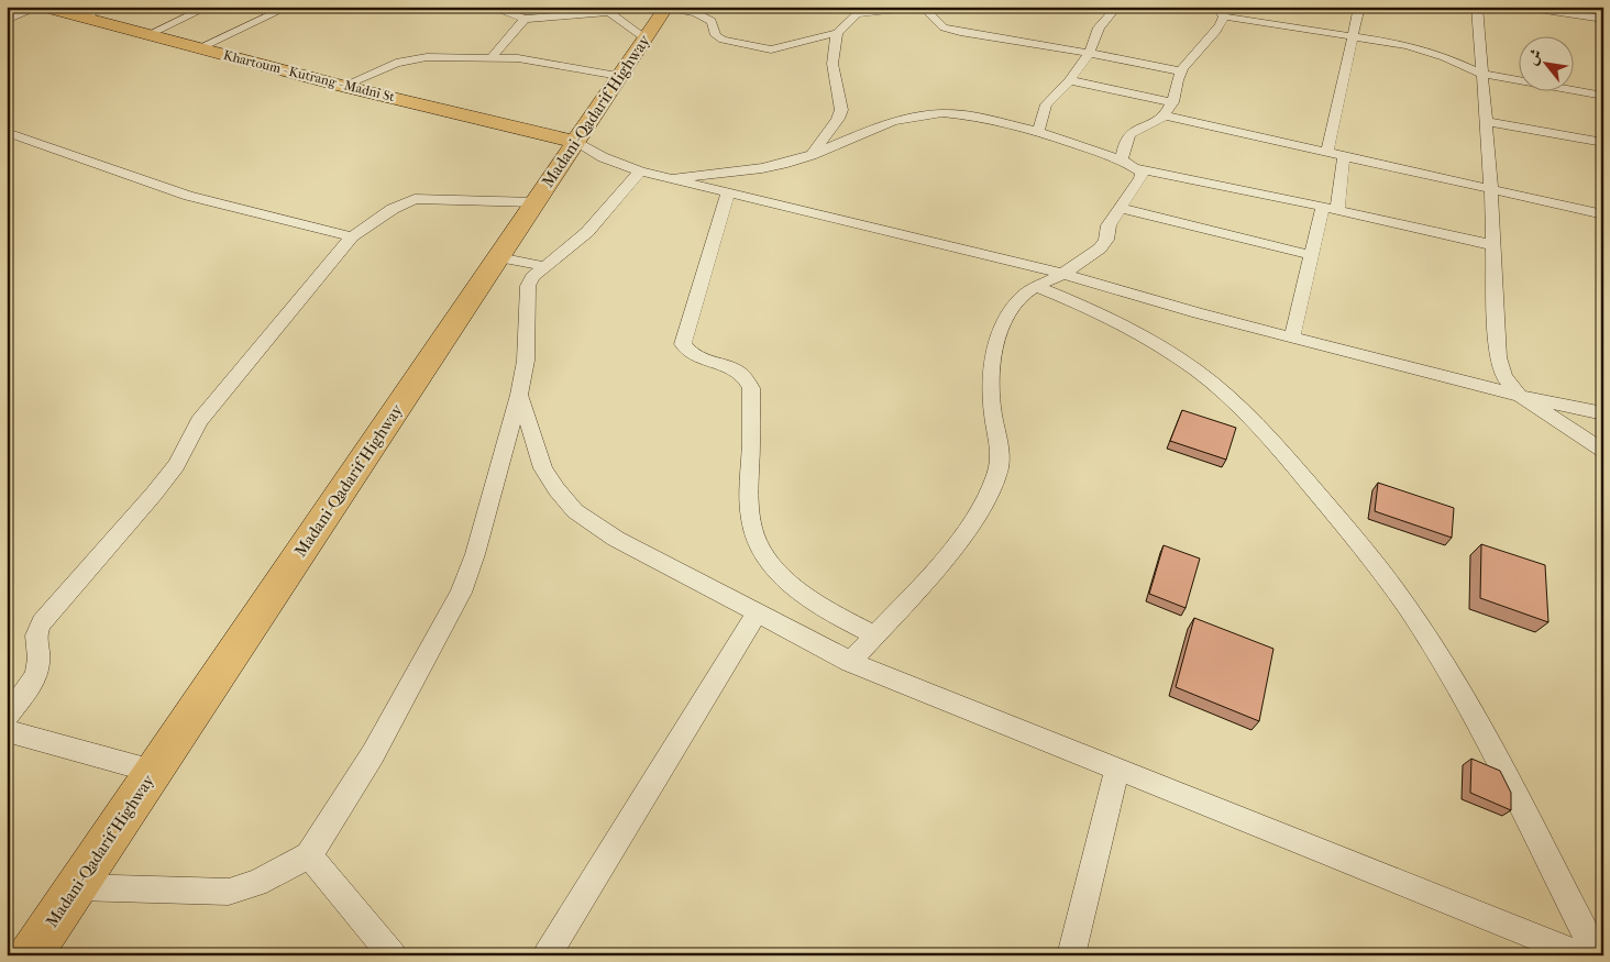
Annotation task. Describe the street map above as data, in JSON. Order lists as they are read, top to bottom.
{
  "streets": {
    "highway": ["Khartoum - Kutrang - Madni St", "Madani-Qadarif Highway"]
  },
  "crossings": [
    ["Khartoum - Kutrang - Madni St", "Madani-Qadarif Highway"]
  ],
  "north": "top left"
}
